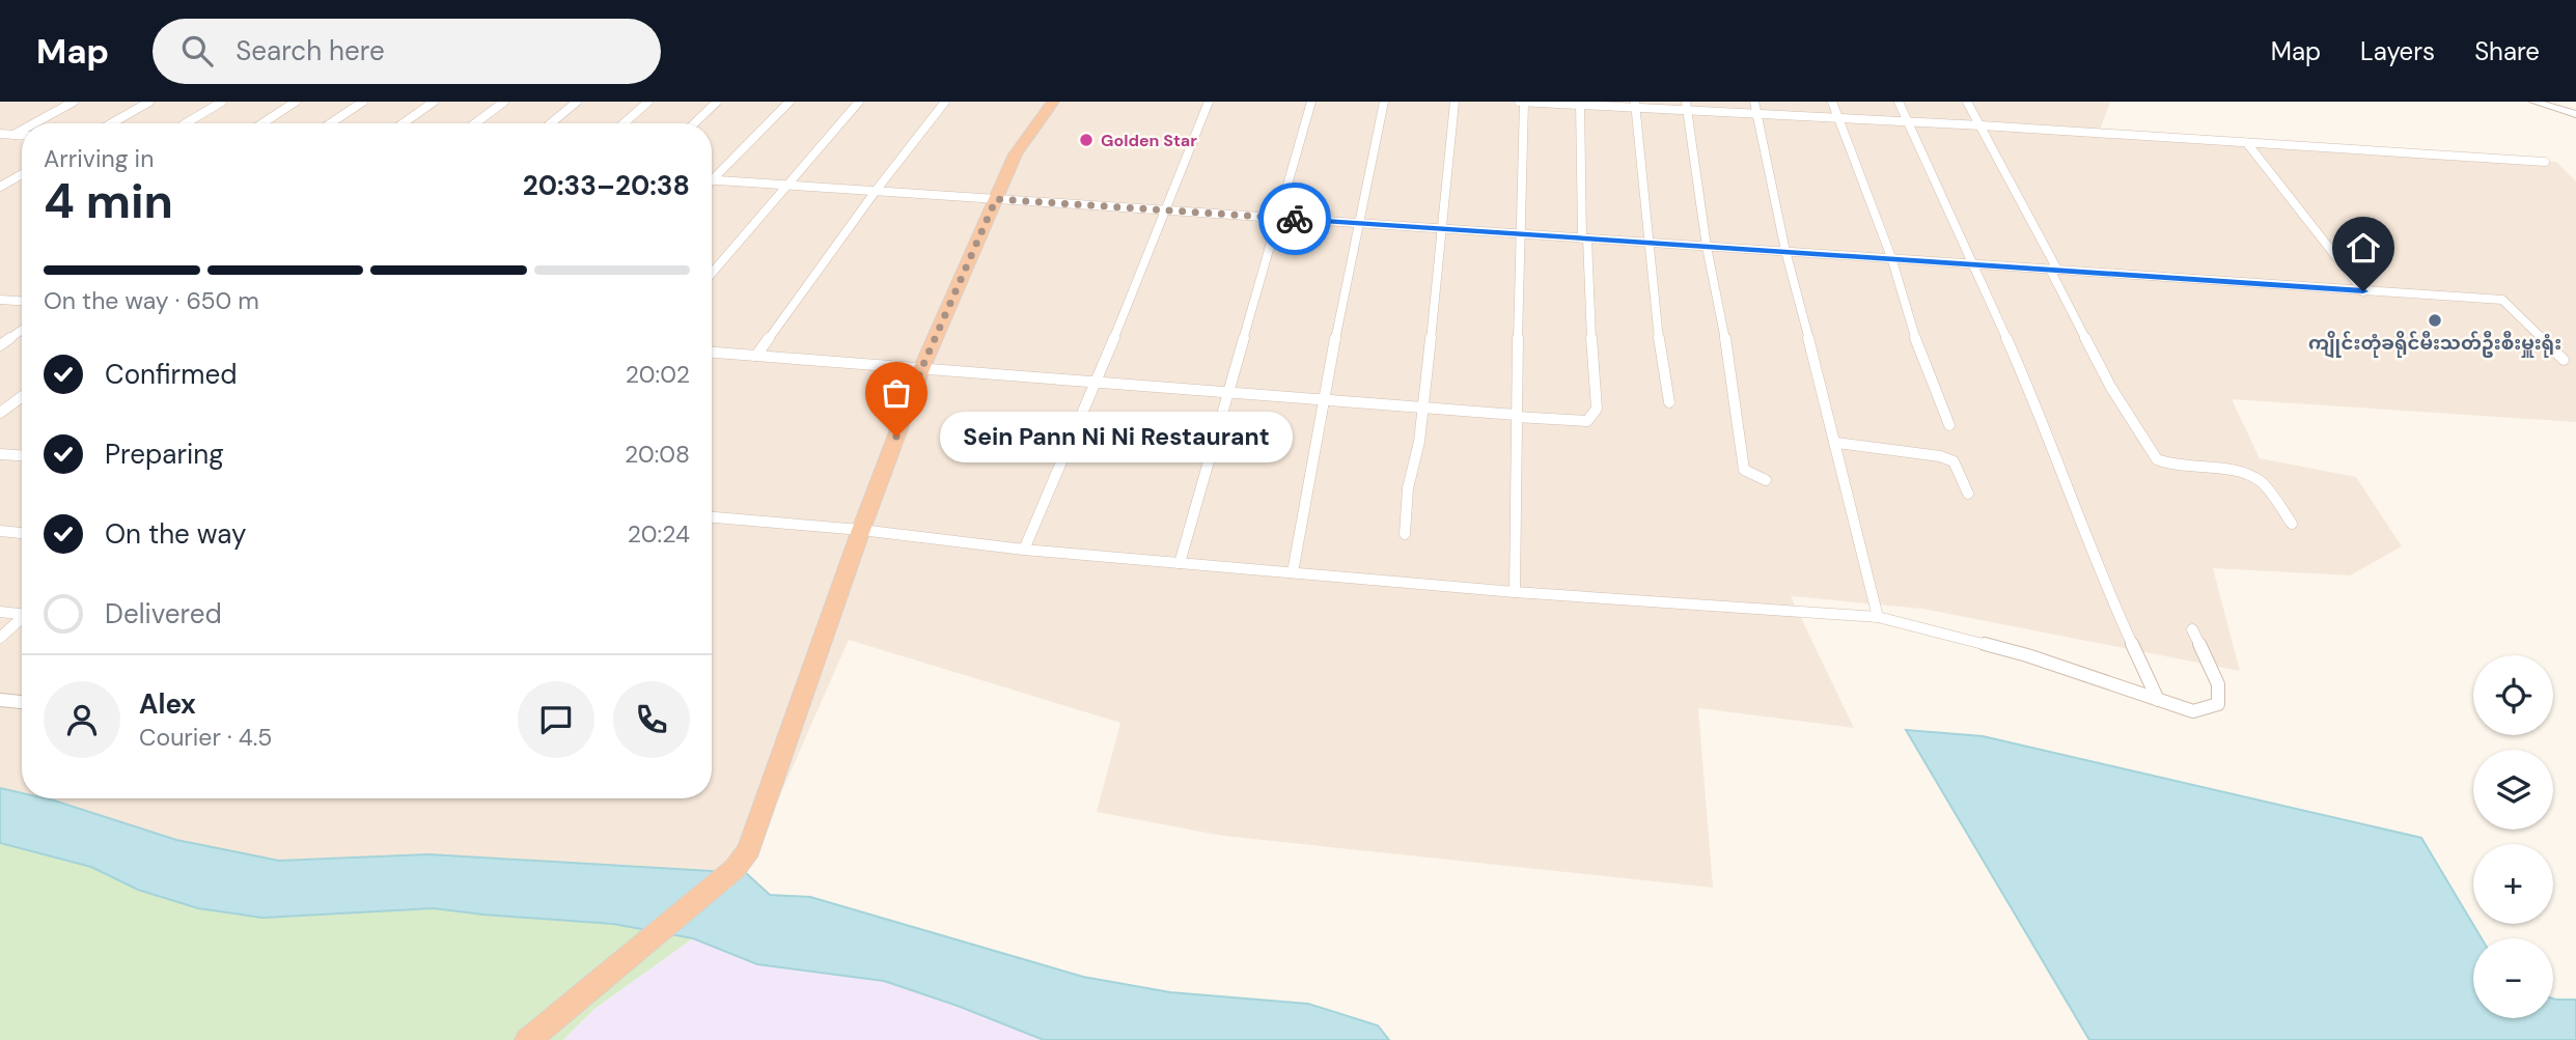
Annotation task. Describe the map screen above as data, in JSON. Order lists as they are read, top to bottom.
{
  "places": ["Golden Star", "ကျိုင်းတုံခရိုင်မီးသတ်ဦးစီးမှူးရုံး", "Sein Pann Ni Ni Restaurant"],
  "page": {
    "header": "Map",
    "search": "Search here",
    "nav": ["Map", "Layers", "Share"],
    "heading": ["4 min", "Arriving in", "20:33–20:38"],
    "panel": ["Alex", "Courier · 4.5"],
    "bar": "On the way · 650 m",
    "list": [
      ["Confirmed", "20:02"],
      ["Preparing", "20:08"],
      ["On the way", "20:24"],
      "Delivered"
    ],
    "bubble": "Sein Pann Ni Ni Restaurant",
    "map_buttons": ["+", "−"]
  }
}
